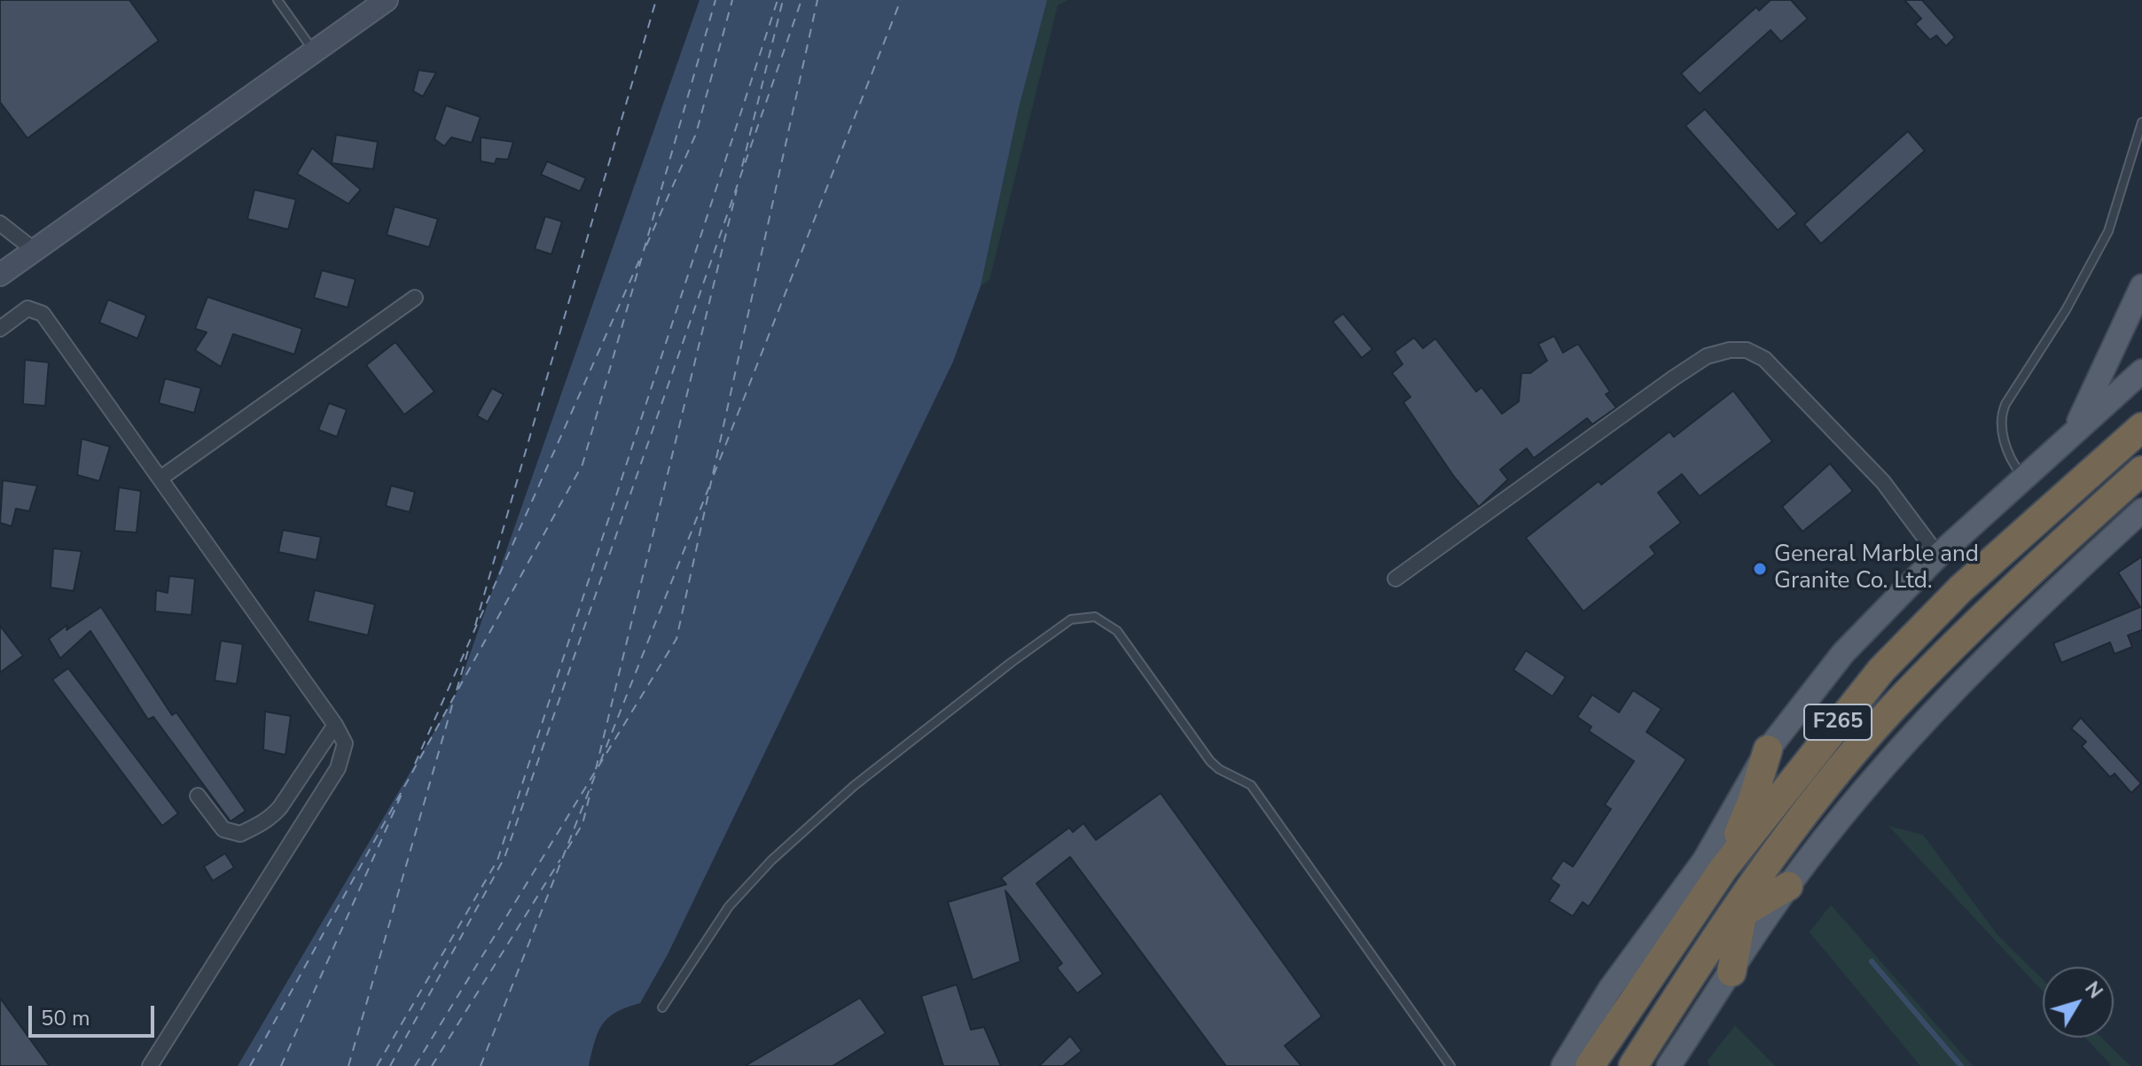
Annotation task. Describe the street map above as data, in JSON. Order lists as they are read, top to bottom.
{
  "streets": {
    "highway": ["F265"]
  },
  "places": ["General Marble and Granite Co. Ltd."],
  "scale_bar": "50 m",
  "north": "top right"
}
